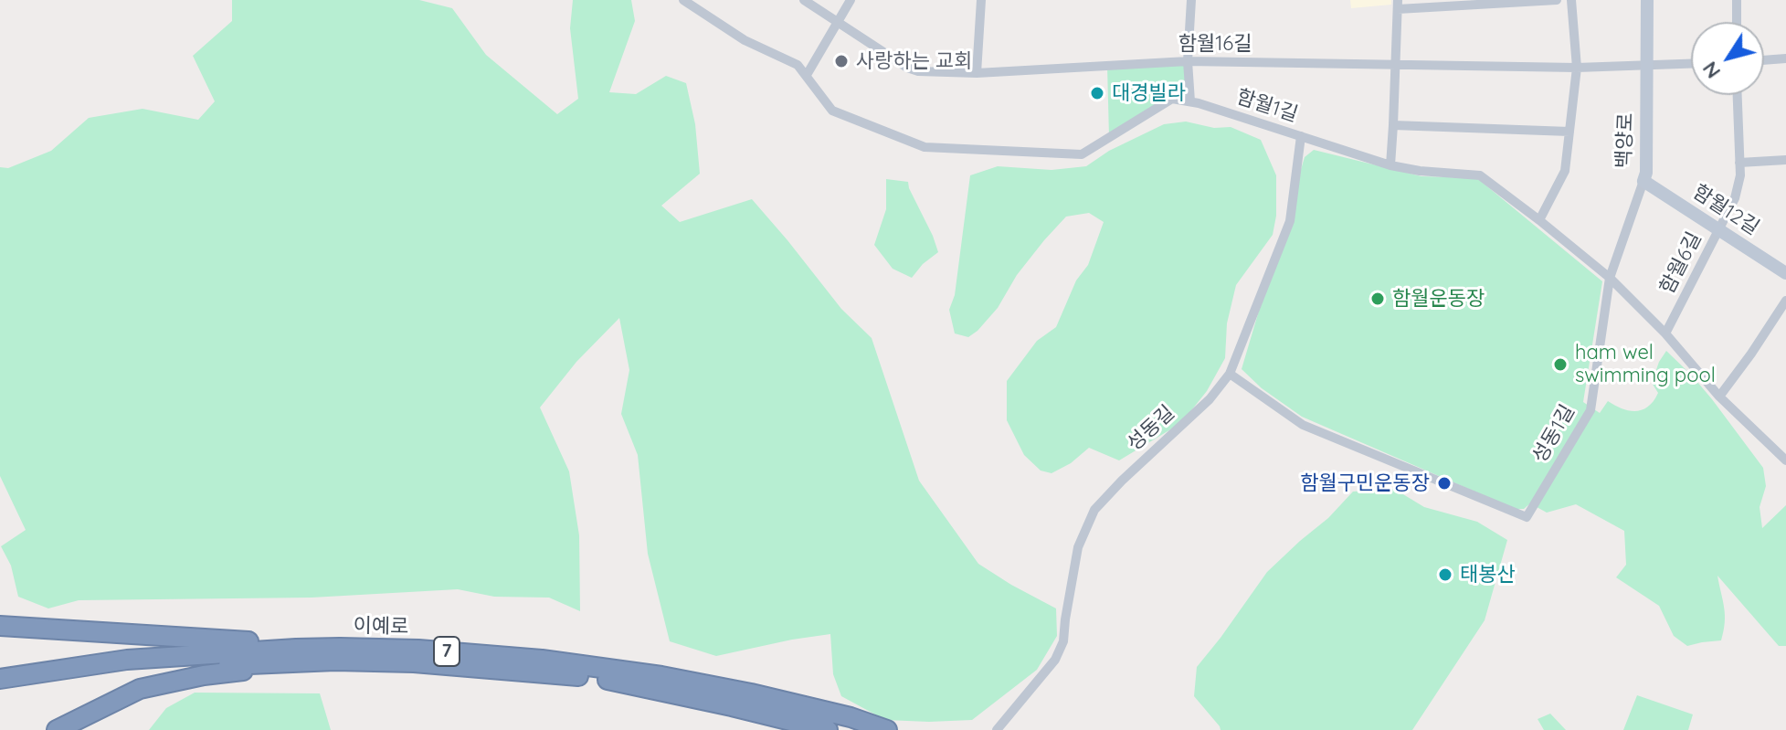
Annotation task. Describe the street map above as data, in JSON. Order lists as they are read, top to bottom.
{
  "streets": {
    "highway": ["이예로", "7"],
    "street": [
      "함월16길",
      "함월1길",
      "백양로",
      "함월12길",
      "함월6길",
      "성동길",
      "성동1길"
    ]
  },
  "crossings": [
    ["함월16길", "백양로"],
    ["함월1길", "백양로"],
    ["함월1길", "함월6길"],
    ["함월1길", "성동길"],
    ["함월1길", "성동1길"],
    ["백양로", "함월12길"],
    ["백양로", "성동1길"],
    ["함월12길", "함월6길"],
    ["성동길", "성동1길"]
  ],
  "places": [
    "사랑하는 교회",
    "대경빌라",
    "함월운동장",
    "ham wel swimming pool",
    "함월구민운동장",
    "태봉산"
  ],
  "north": "bottom left"
}
